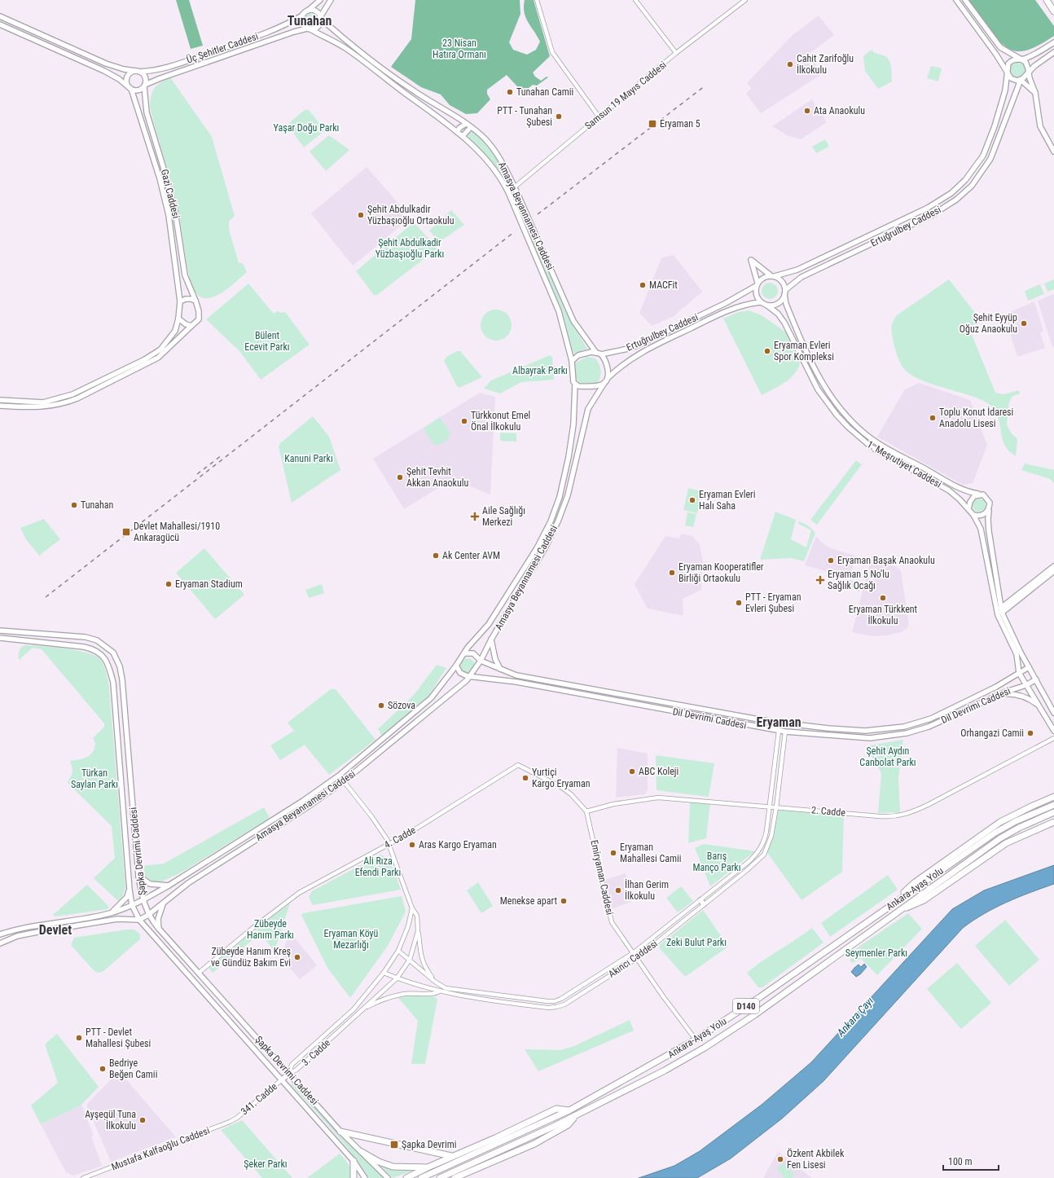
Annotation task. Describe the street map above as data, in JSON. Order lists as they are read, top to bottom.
{
  "streets": {
    "highway": ["Ankara-Ayaş Yolu", "D140"],
    "main road": [
      "Üç Şehitler Caddesi",
      "Gazi Caddesi",
      "Amasya Beyannamesi Caddesi",
      "Ertuğrulbey Caddesi",
      "1. Meşrutiyet Caddesi",
      "Dil Devrimi Caddesi",
      "Şapka Devrimi Caddesi"
    ],
    "street": [
      "Samsun 19 Mayıs Caddesi",
      "2. Cadde",
      "4. Cadde",
      "Emiryaman Caddesi",
      "Akıncı Caddesi",
      "3. Cadde",
      "341. Cadde",
      "Mustafa Kalfaoğlu Caddesi"
    ]
  },
  "crossings": [
    ["Üç Şehitler Caddesi", "Gazi Caddesi"],
    ["Üç Şehitler Caddesi", "Amasya Beyannamesi Caddesi"],
    ["Samsun 19 Mayıs Caddesi", "Amasya Beyannamesi Caddesi"],
    ["Amasya Beyannamesi Caddesi", "Ertuğrulbey Caddesi"],
    ["Amasya Beyannamesi Caddesi", "Dil Devrimi Caddesi"],
    ["Amasya Beyannamesi Caddesi", "Şapka Devrimi Caddesi"],
    ["Amasya Beyannamesi Caddesi", "3. Cadde"],
    ["Ertuğrulbey Caddesi", "1. Meşrutiyet Caddesi"],
    ["Dil Devrimi Caddesi", "Akıncı Caddesi"],
    ["2. Cadde", "Emiryaman Caddesi"],
    ["2. Cadde", "Akıncı Caddesi"],
    ["4. Cadde", "Şapka Devrimi Caddesi"],
    ["4. Cadde", "Emiryaman Caddesi"],
    ["4. Cadde", "3. Cadde"],
    ["Şapka Devrimi Caddesi", "3. Cadde"],
    ["Şapka Devrimi Caddesi", "341. Cadde"],
    ["Emiryaman Caddesi", "Ankara-Ayaş Yolu"],
    ["Emiryaman Caddesi", "Akıncı Caddesi"],
    ["Akıncı Caddesi", "3. Cadde"],
    ["341. Cadde", "Mustafa Kalfaoğlu Caddesi"]
  ],
  "districts": ["Tunahan", "Eryaman", "Devlet"],
  "water": ["Ankara Çayı"],
  "parks": [
    "23 Nisan Hatıra Ormanı",
    "Yaşar Doğu Parkı",
    "Şehit Abdulkadir Yüzbaşıoğlu Parkı",
    "Bülent Ecevit Parkı",
    "Albayrak Parkı",
    "Kanuni Parkı",
    "Şehit Aydın Canbolat Parkı",
    "Türkan Saylan Parkı",
    "Barış Manço Parkı",
    "Ali Rıza Efendi Parkı",
    "Zübeyde Hanım Parkı",
    "Eryaman Köyü Mezarlığı",
    "Zeki Bulut Parkı",
    "Seymenler Parkı",
    "Şeker Parkı"
  ],
  "places": {
    "other": [
      "Cahit Zarifoğlu İlkokulu",
      "Tunahan Camii",
      "Ata Anaokulu",
      "PTT - Tunahan Şubesi",
      "Şehit Abdulkadir Yüzbaşıoğlu Ortaokulu",
      "MACFit",
      "Şehit Eyyüp Oğuz Anaokulu",
      "Eryaman Evleri Spor Kompleksi",
      "Toplu Konut İdaresi Anadolu Lisesi",
      "Türkkonut Emel Önal İlkokulu",
      "Şehit Tevhit Akkan Anaokulu",
      "Eryaman Evleri Halı Saha",
      "Tunahan",
      "Ak Center AVM",
      "Eryaman Başak Anaokulu",
      "Eryaman Kooperatifler Birliği Ortaokulu",
      "Eryaman Stadium",
      "Eryaman Türkkent İlkokulu",
      "PTT - Eryaman Evleri Şubesi",
      "Sözova",
      "Orhangazi Camii",
      "ABC Koleji",
      "Yurtiçi Kargo Eryaman",
      "Aras Kargo Eryaman",
      "Eryaman Mahallesi Camii",
      "İlhan Gerim İlkokulu",
      "Menekse apart",
      "Zübeyde Hanım Kreş ve Gündüz Bakım Evi",
      "PTT - Devlet Mahallesi Şubesi",
      "Bedriye Beğen Camii",
      "Ayşegül Tuna İlkokulu",
      "Özkent Akbilek Fen Lisesi"
    ],
    "transit": ["Eryaman 5", "Devlet Mahallesi/1910 Ankaragücü", "Şapka Devrimi"],
    "health": ["Aile Sağlığı Merkezi", "Eryaman 5 No'lu Sağlık Ocağı"]
  },
  "scale_bar": "100 m"
}
